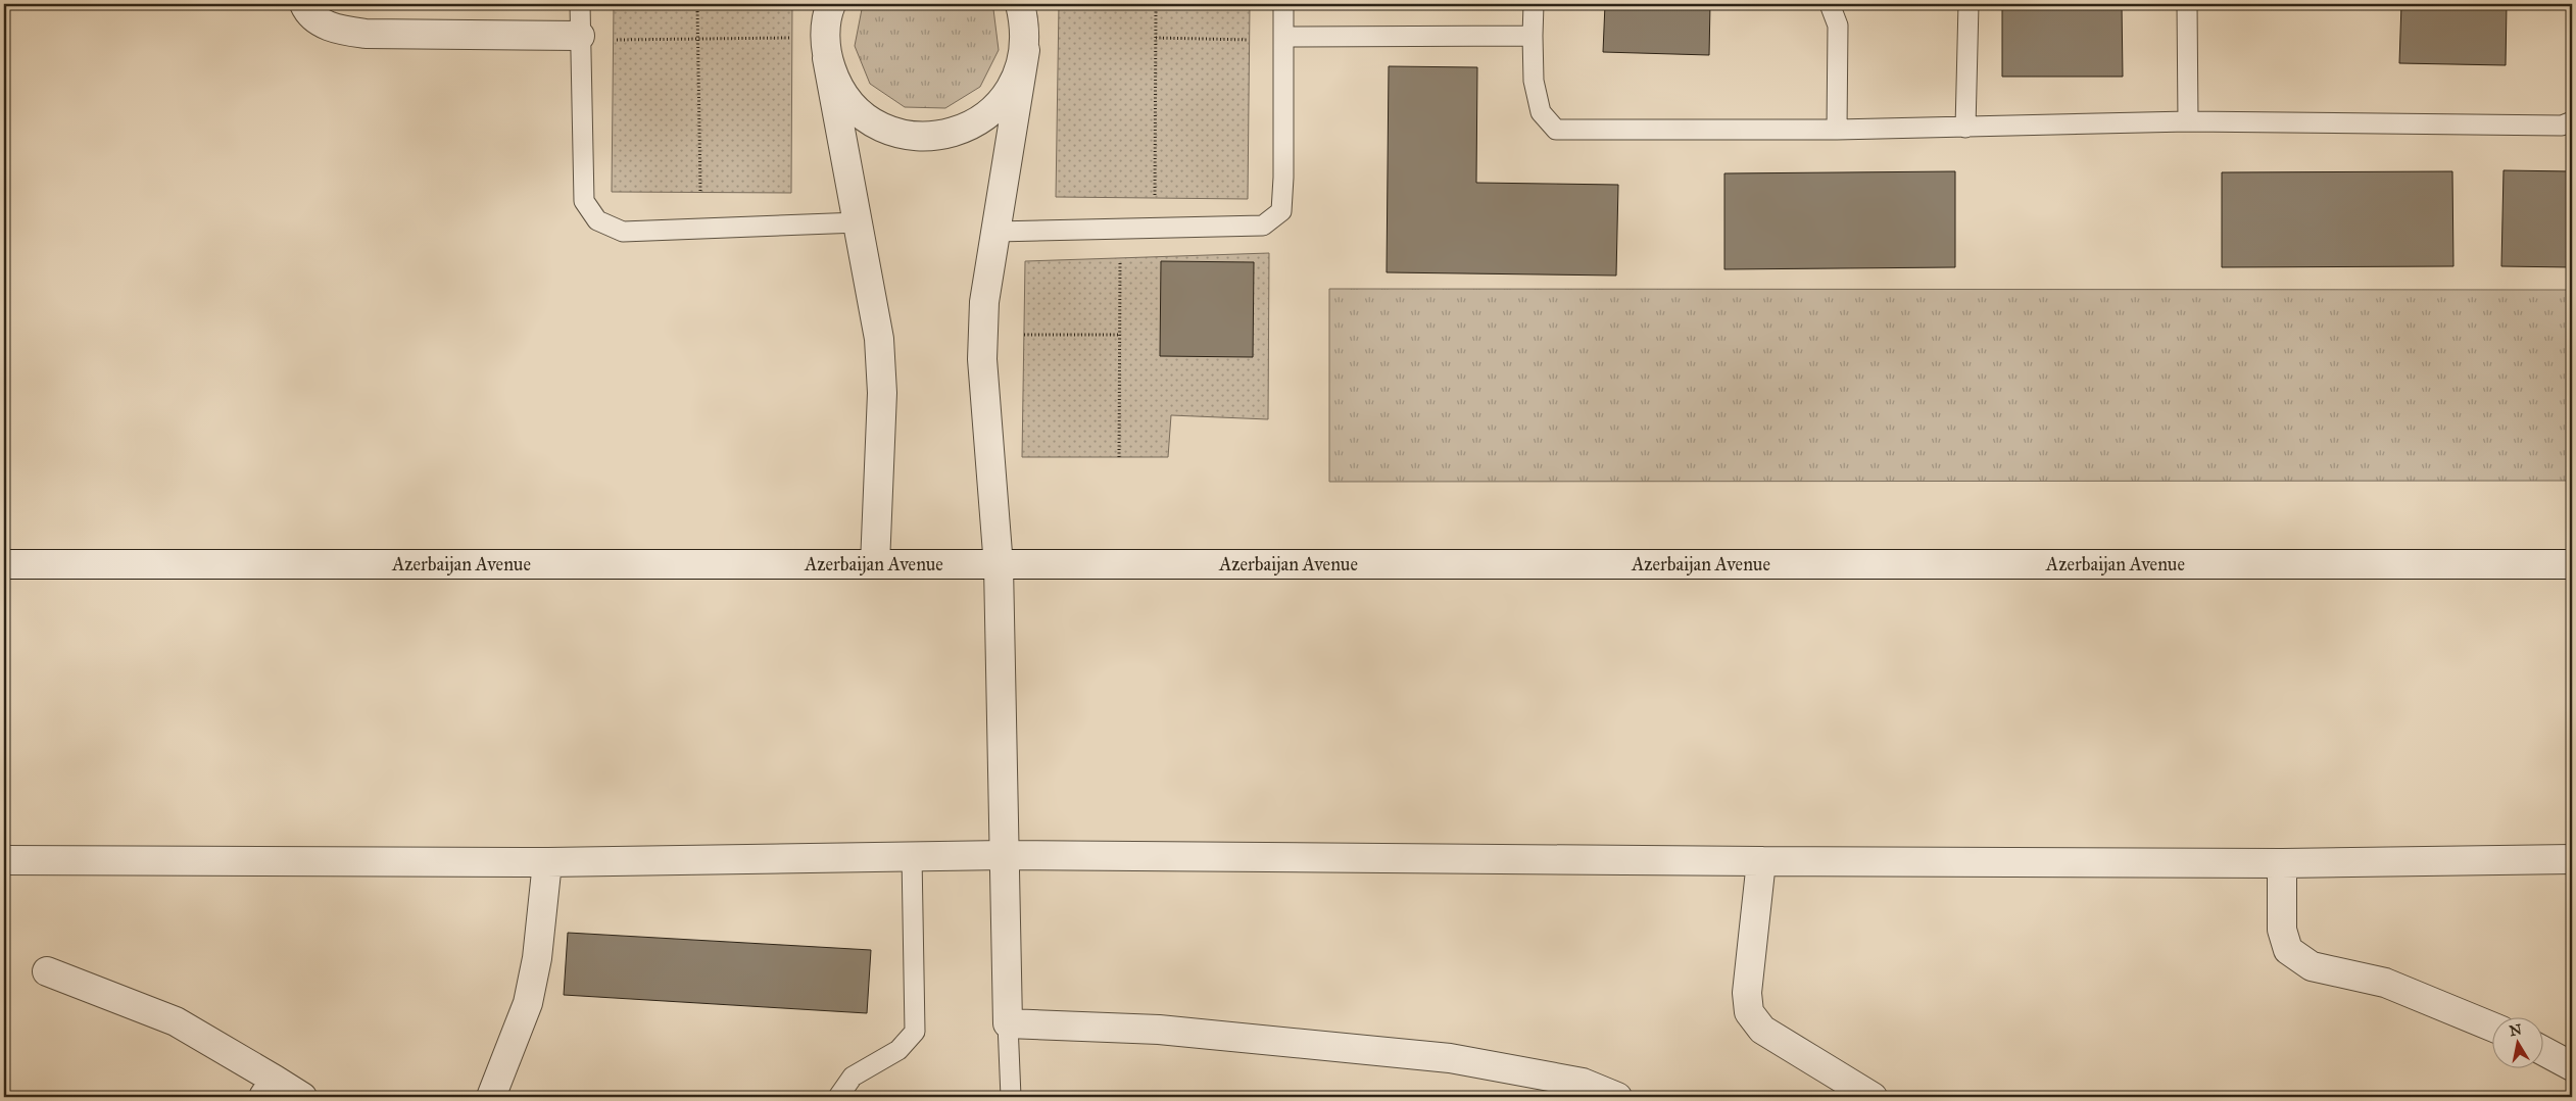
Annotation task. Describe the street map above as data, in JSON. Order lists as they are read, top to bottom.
{
  "streets": {
    "street": ["Azerbaijan Avenue"]
  },
  "north": "top"
}
